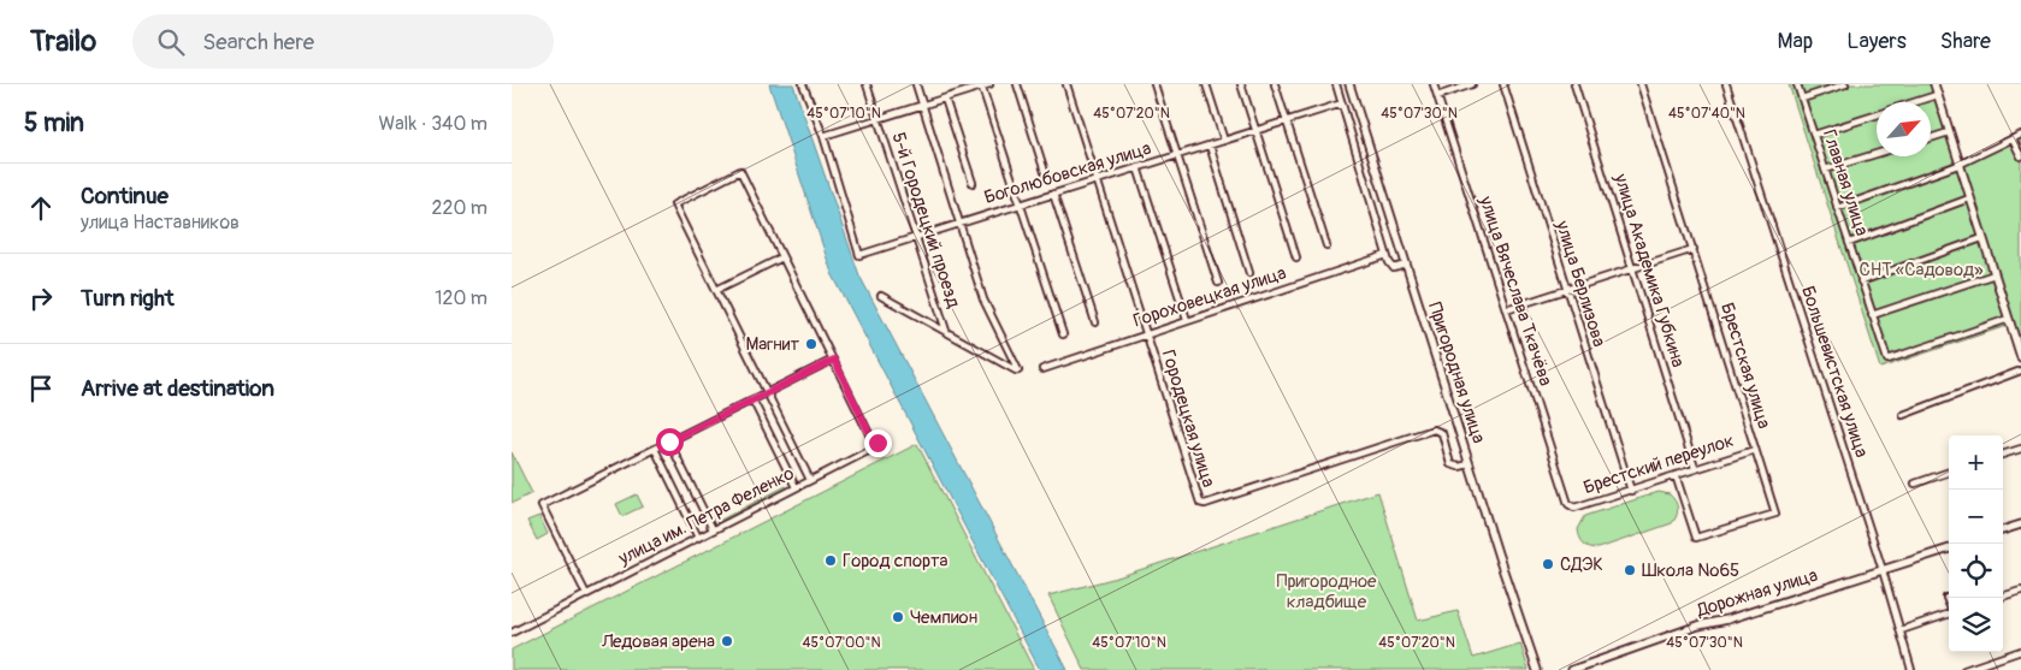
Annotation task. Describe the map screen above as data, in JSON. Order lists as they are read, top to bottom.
{
  "streets": {
    "street": [
      "Боголюбовская улица",
      "Главная улица",
      "5-й Городецкий проезд",
      "улица Академика Губкина",
      "улица Берлизова",
      "улица Вячеслава Ткачёва",
      "Гороховецкая улица",
      "Брестская улица",
      "Большевистская улица",
      "Пригородная улица",
      "Городецкая улица",
      "Брестский переулок",
      "улица им. Петра Феленко",
      "Дорожная улица"
    ]
  },
  "crossings": [
    ["Боголюбовская улица", "5-й Городецкий проезд"],
    ["Боголюбовская улица", "Городецкая улица"],
    ["улица Академика Губкина", "Брестский переулок"],
    ["улица Берлизова", "Брестский переулок"],
    ["улица Вячеслава Ткачёва", "Брестский переулок"],
    ["Гороховецкая улица", "Городецкая улица"],
    ["Брестская улица", "Брестский переулок"],
    ["Большевистская улица", "Дорожная улица"],
    ["Пригородная улица", "Городецкая улица"]
  ],
  "parks": ["СНТ «Садовод»", "Пригородное кладбище"],
  "places": [
    "Магнит",
    "Город спорта",
    "СДЭК",
    "Школа №65",
    "Чемпион",
    "Ледовая арена"
  ],
  "north": "top right",
  "page": {
    "header": "Trailo",
    "search": "Search here",
    "nav": ["Map", "Layers", "Share"],
    "heading": ["5 min", "Walk · 340 m"],
    "list": [
      ["Continue", "улица Наставников", "220 m"],
      ["Turn right", "120 m"],
      "Arrive at destination"
    ],
    "map_buttons": ["+", "−"]
  },
  "coordinates": [
    "45°07'10\"N",
    "45°07'20\"N",
    "45°07'30\"N",
    "45°07'40\"N",
    "45°07'00\"N"
  ]
}
